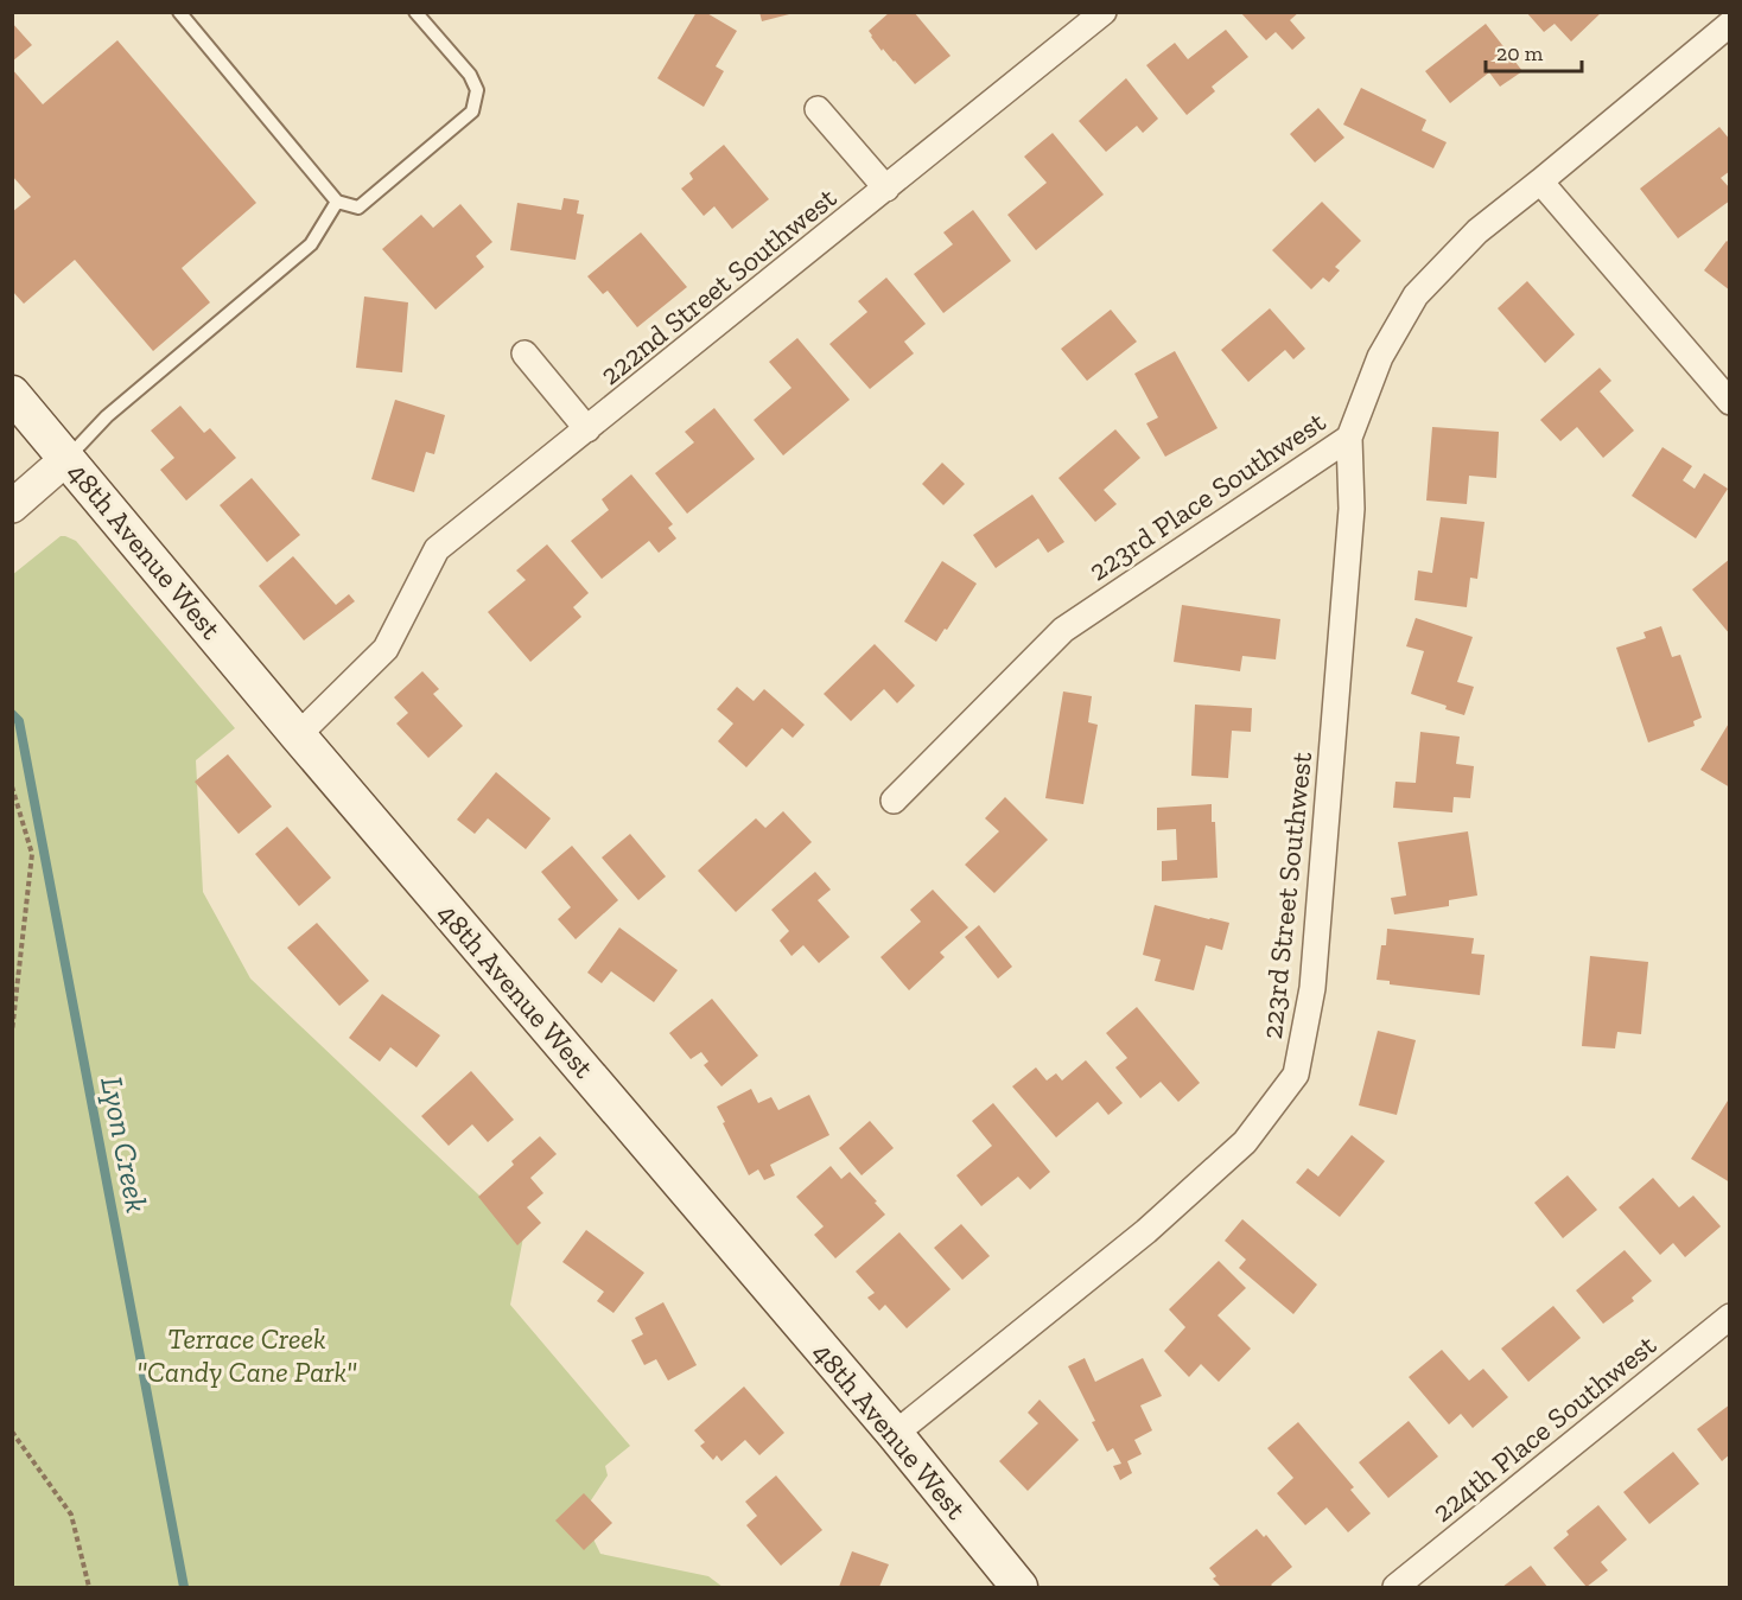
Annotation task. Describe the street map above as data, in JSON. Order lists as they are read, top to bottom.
{
  "streets": {
    "main road": ["48th Avenue West"],
    "street": [
      "222nd Street Southwest",
      "223rd Place Southwest",
      "223rd Street Southwest",
      "224th Place Southwest"
    ]
  },
  "crossings": [
    ["222nd Street Southwest", "48th Avenue West"],
    ["223rd Place Southwest", "223rd Street Southwest"],
    ["48th Avenue West", "223rd Street Southwest"]
  ],
  "water": ["Lyon Creek"],
  "parks": ["Terrace Creek \"Candy Cane Park\""],
  "scale_bar": "20 m"
}
